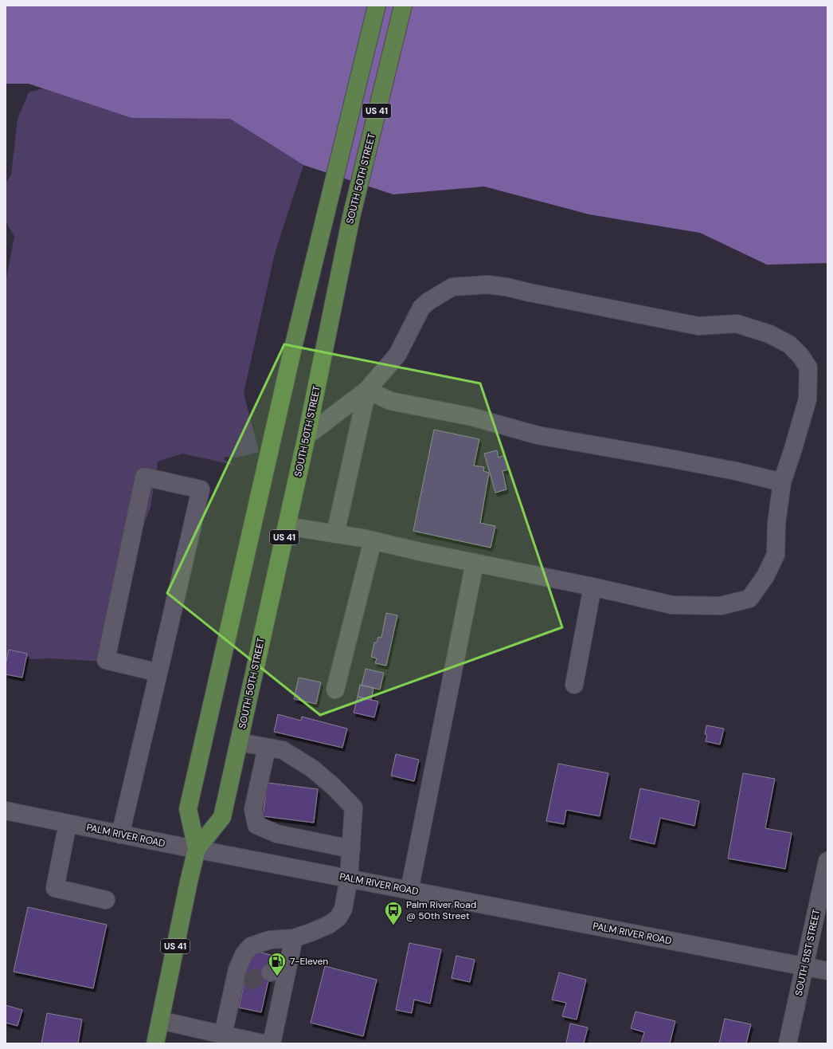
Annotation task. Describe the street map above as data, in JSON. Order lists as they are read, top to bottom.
{
  "streets": {
    "main road": ["US 41", "SOUTH 50TH STREET"],
    "street": ["PALM RIVER ROAD", "SOUTH 51ST STREET"]
  },
  "crossings": [
    ["SOUTH 50TH STREET", "PALM RIVER ROAD"],
    ["PALM RIVER ROAD", "SOUTH 51ST STREET"]
  ],
  "places": {
    "bus stop": ["Palm River Road @ 50th Street"],
    "fuel station": ["7-Eleven"]
  }
}
